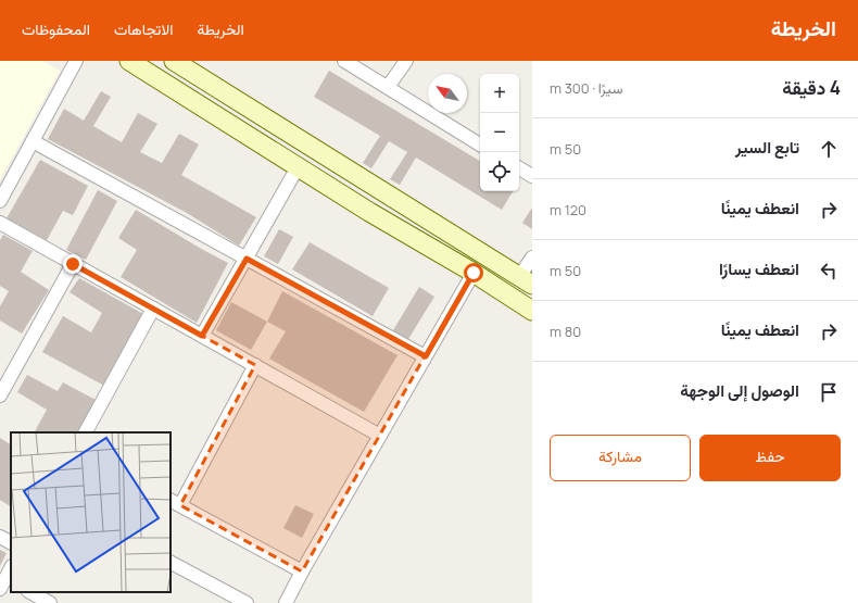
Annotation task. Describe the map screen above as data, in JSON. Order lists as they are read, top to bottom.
{
  "north": "top left",
  "page": {
    "header": "الخريطة",
    "nav": ["الخريطة", "الاتجاهات", "المحفوظات"],
    "heading": ["4 دقيقة", "سيرًا · 300 m"],
    "map_buttons": ["+", "−"],
    "list": [
      ["تابع السير", "50 m"],
      ["انعطف يمينًا", "120 m"],
      ["انعطف يسارًا", "50 m"],
      ["انعطف يمينًا", "80 m"],
      "الوصول إلى الوجهة"
    ],
    "buttons": ["حفظ", "مشاركة"]
  }
}
